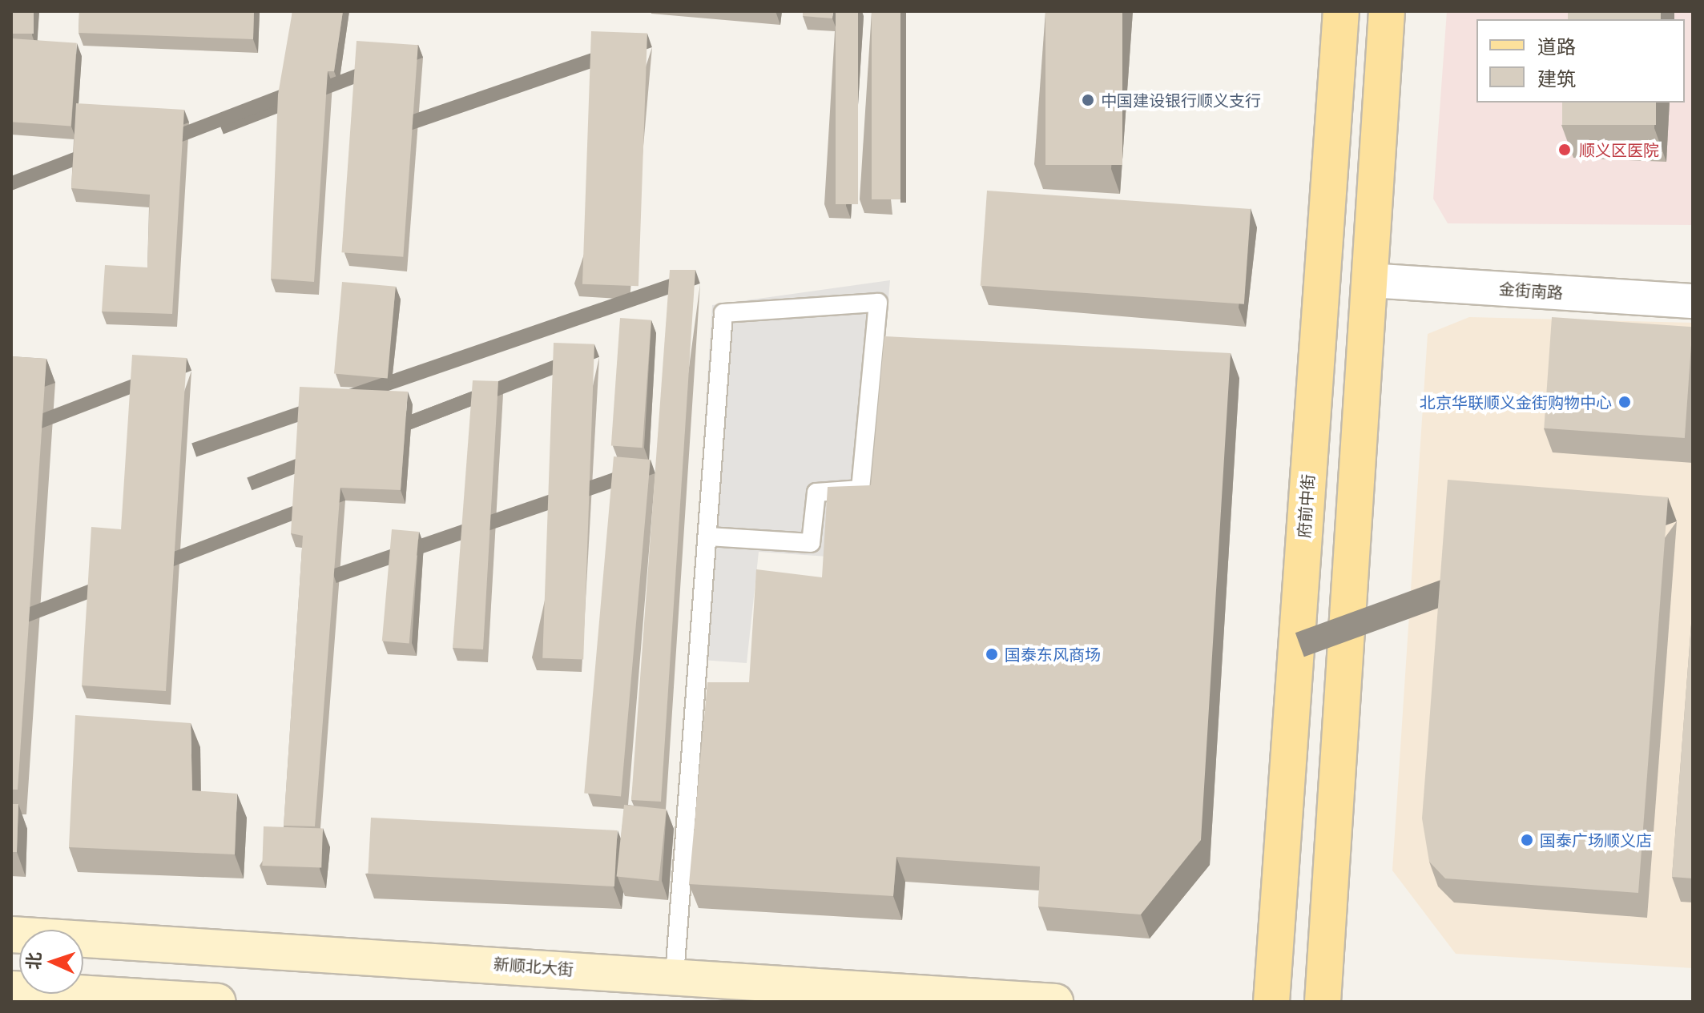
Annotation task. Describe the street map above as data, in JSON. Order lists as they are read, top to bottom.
{
  "streets": {
    "main road": ["府前中街", "新顺北大街"],
    "street": ["金街南路"]
  },
  "places": [
    "中国建设银行顺义支行",
    "顺义区医院",
    "北京华联顺义金街购物中心",
    "国泰东风商场",
    "国泰广场顺义店"
  ],
  "legend": ["道路", "建筑"],
  "north": "left"
}
